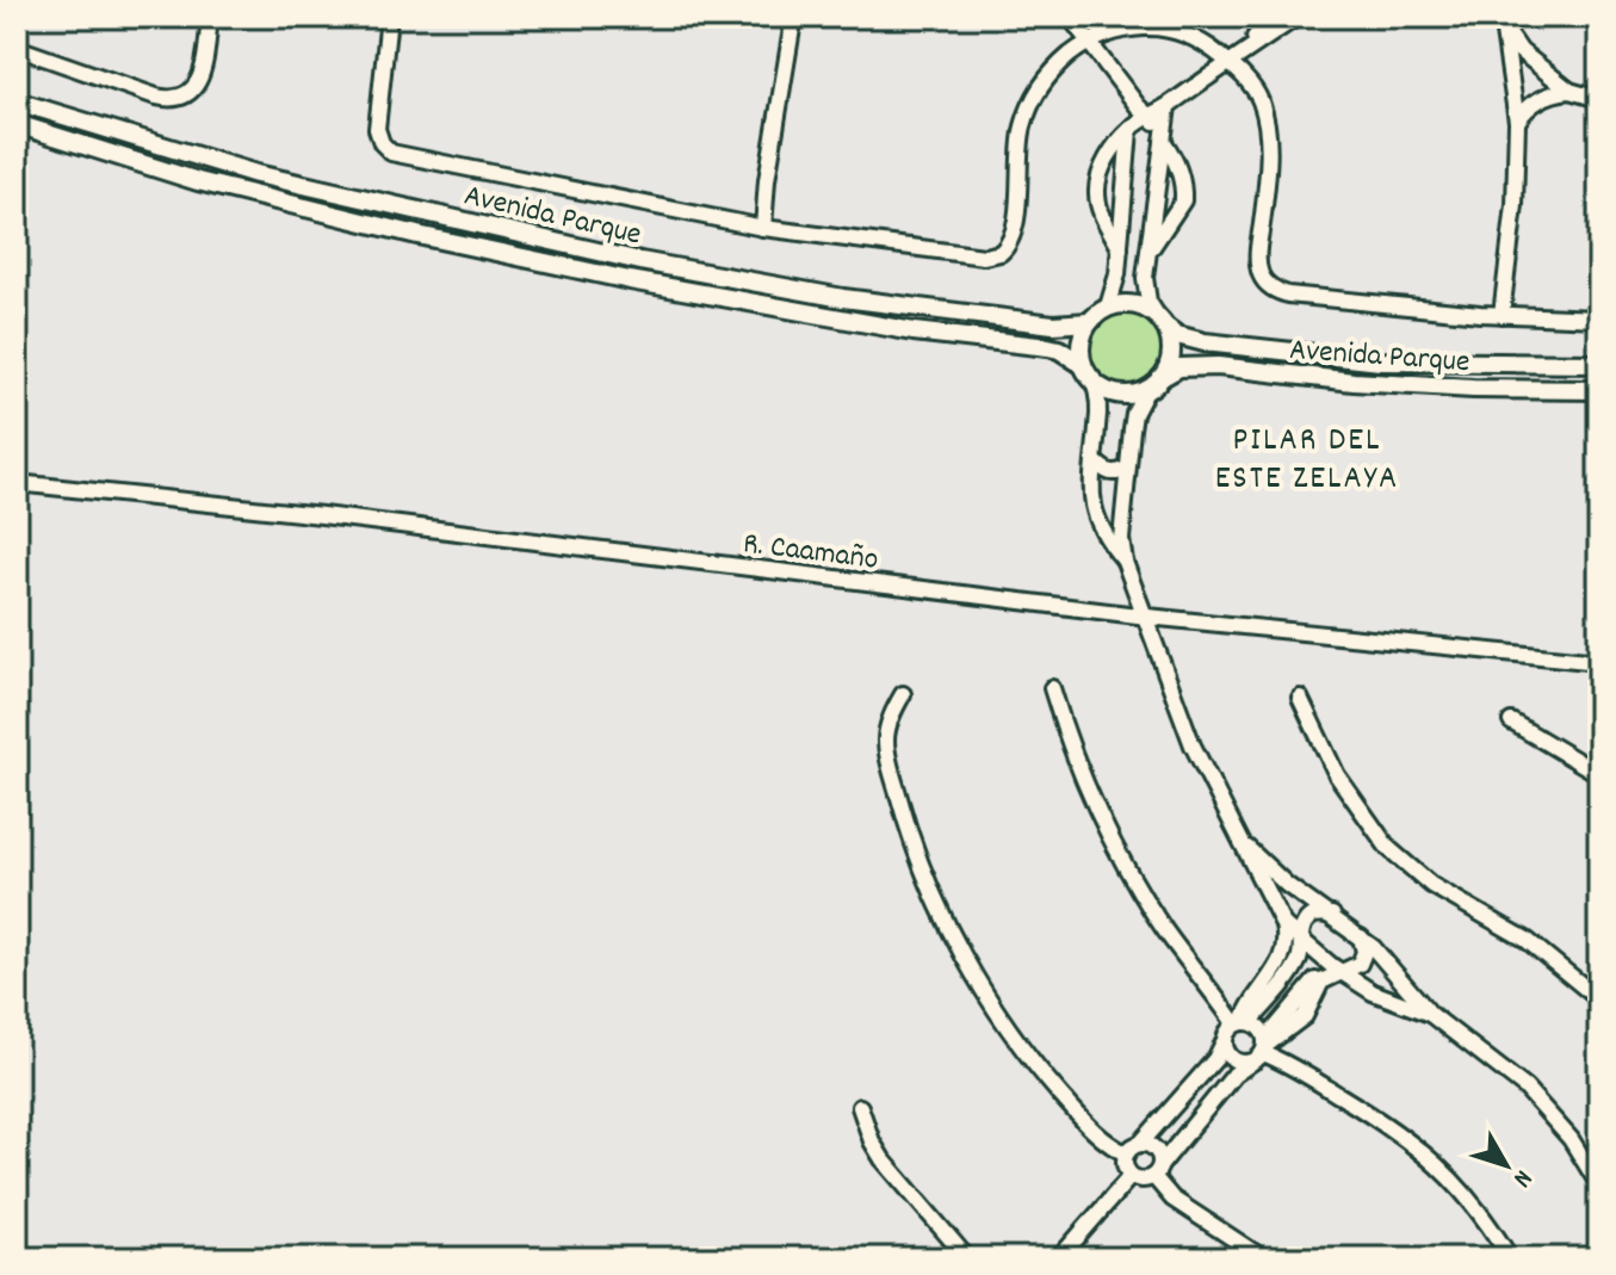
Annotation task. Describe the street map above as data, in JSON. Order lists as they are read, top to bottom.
{
  "streets": {
    "street": ["Avenida Parque", "R. Caamaño"]
  },
  "districts": ["PILAR DEL ESTE ZELAYA"],
  "north": "bottom right"
}
